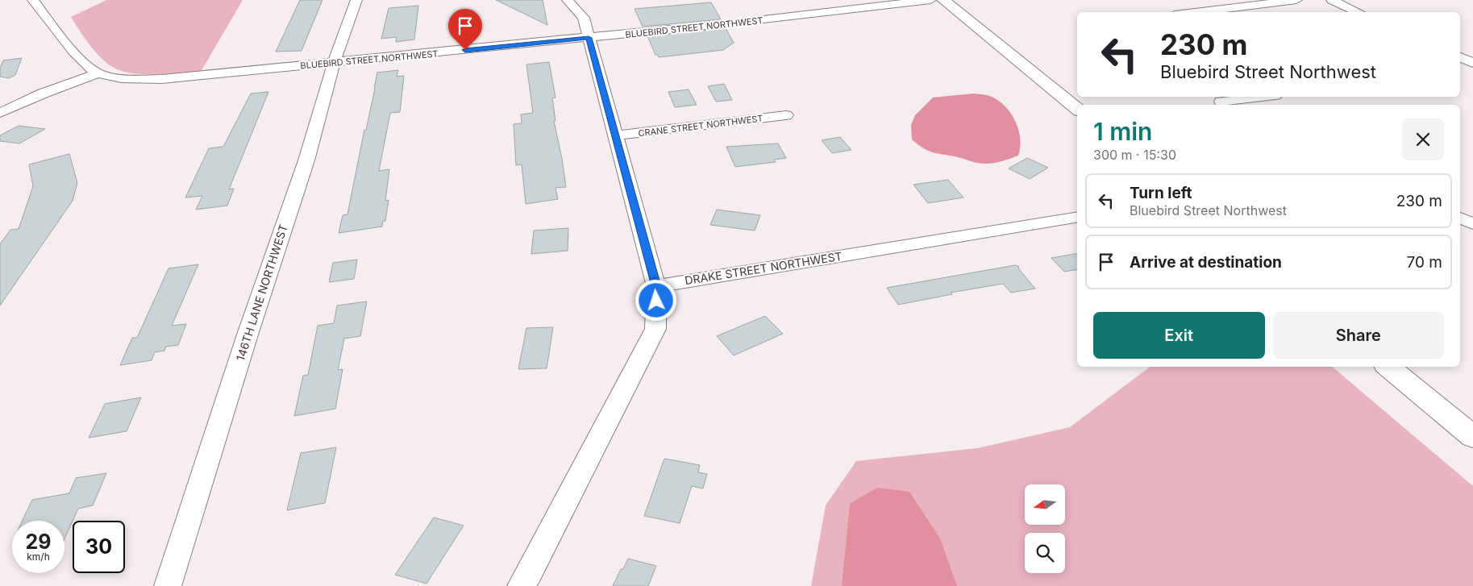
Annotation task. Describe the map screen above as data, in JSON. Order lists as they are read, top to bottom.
{
  "streets": {
    "street": [
      "BLUEBIRD STREET NORTHWEST",
      "CRANE STREET NORTHWEST",
      "DRAKE STREET NORTHWEST",
      "146TH LANE NORTHWEST"
    ]
  },
  "crossings": [
    ["BLUEBIRD STREET NORTHWEST", "146TH LANE NORTHWEST"]
  ],
  "north": "left",
  "page": {
    "turn": ["230 m", "Bluebird Street Northwest"],
    "heading": ["1 min", "300 m · 15:30"],
    "list": [
      {
        "name": "Turn left",
        "note": "Bluebird Street Northwest",
        "value": "230 m"
      },
      {
        "name": "Arrive at destination",
        "value": "70 m"
      }
    ],
    "buttons": ["Exit", "Share"],
    "speed": "29 km/h",
    "limit": "30"
  }
}
